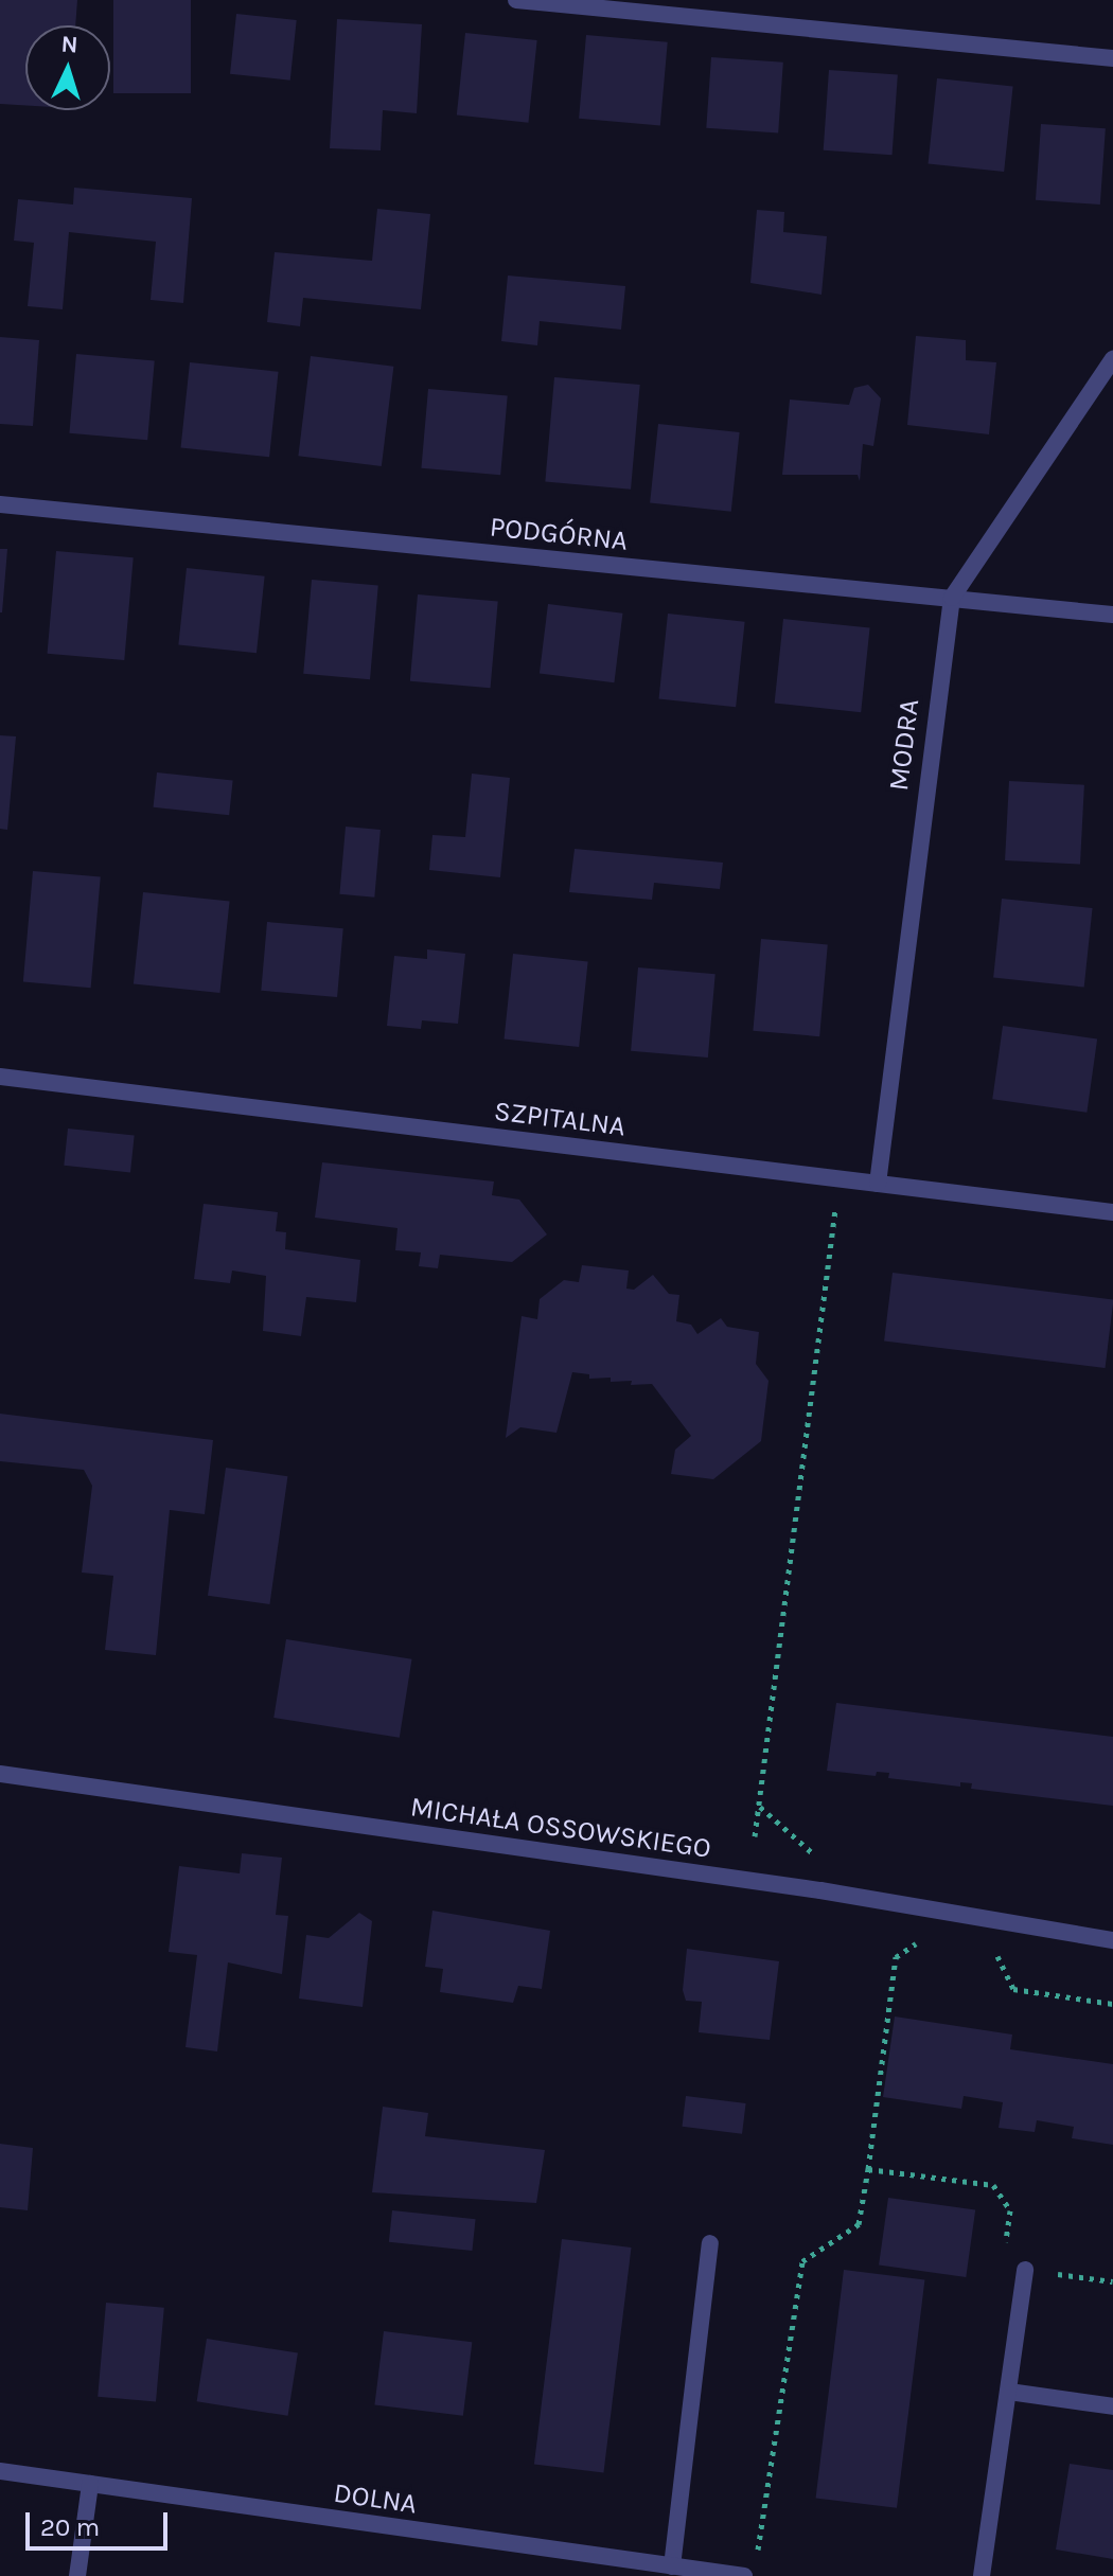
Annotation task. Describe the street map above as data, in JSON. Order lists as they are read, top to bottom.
{
  "streets": {
    "street": [
      "PODGÓRNA",
      "MODRA",
      "SZPITALNA",
      "MICHAŁA OSSOWSKIEGO",
      "DOLNA"
    ]
  },
  "crossings": [
    ["PODGÓRNA", "MODRA"],
    ["MODRA", "SZPITALNA"]
  ],
  "scale_bar": "20 m",
  "north": "top"
}
